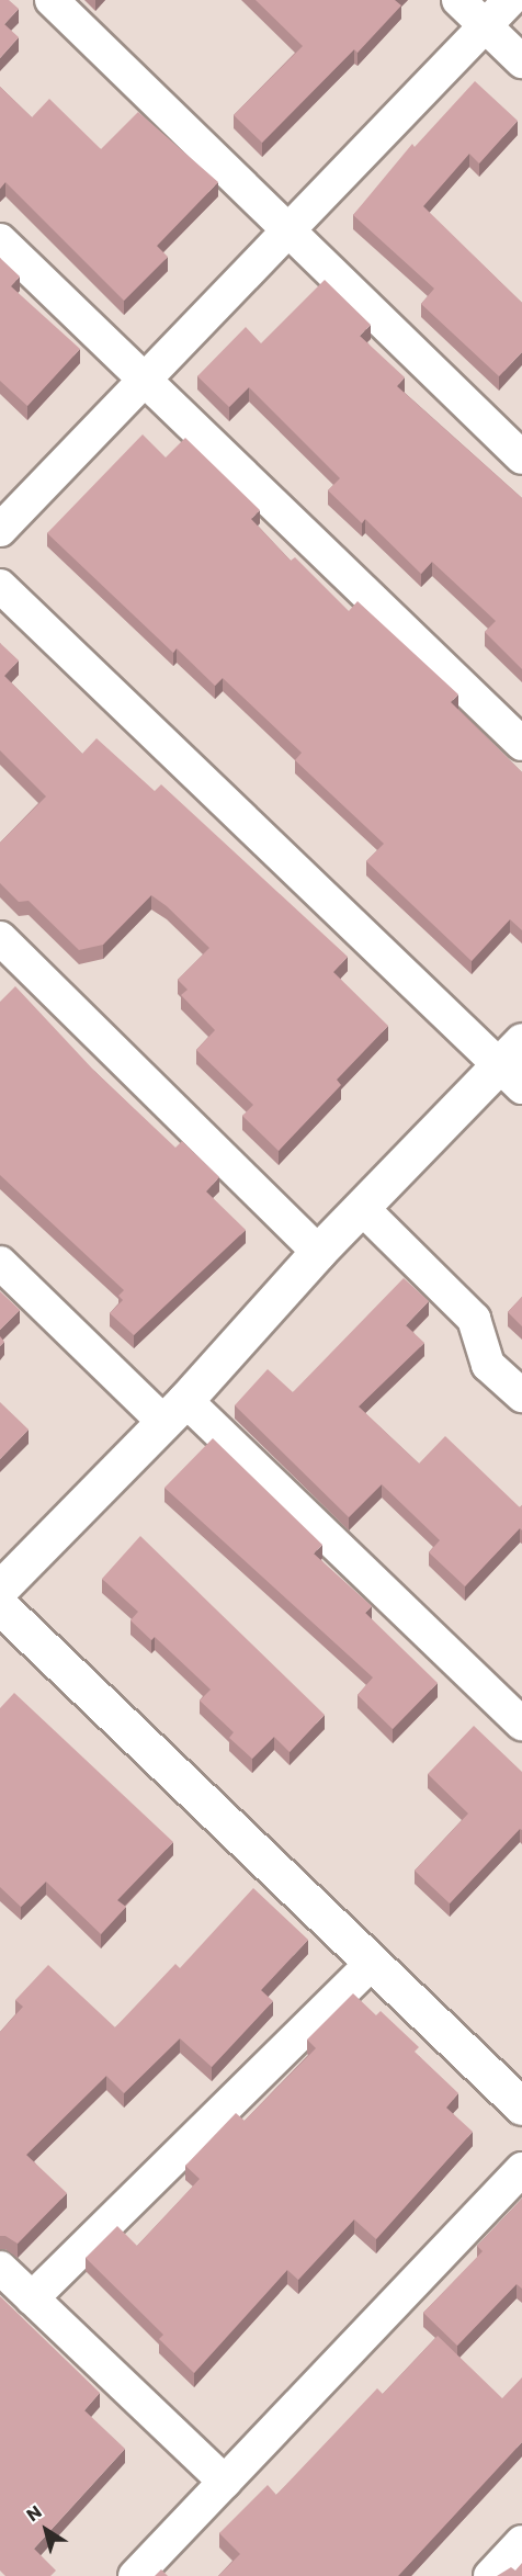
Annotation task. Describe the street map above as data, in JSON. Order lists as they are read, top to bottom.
{
  "north": "top left"
}
